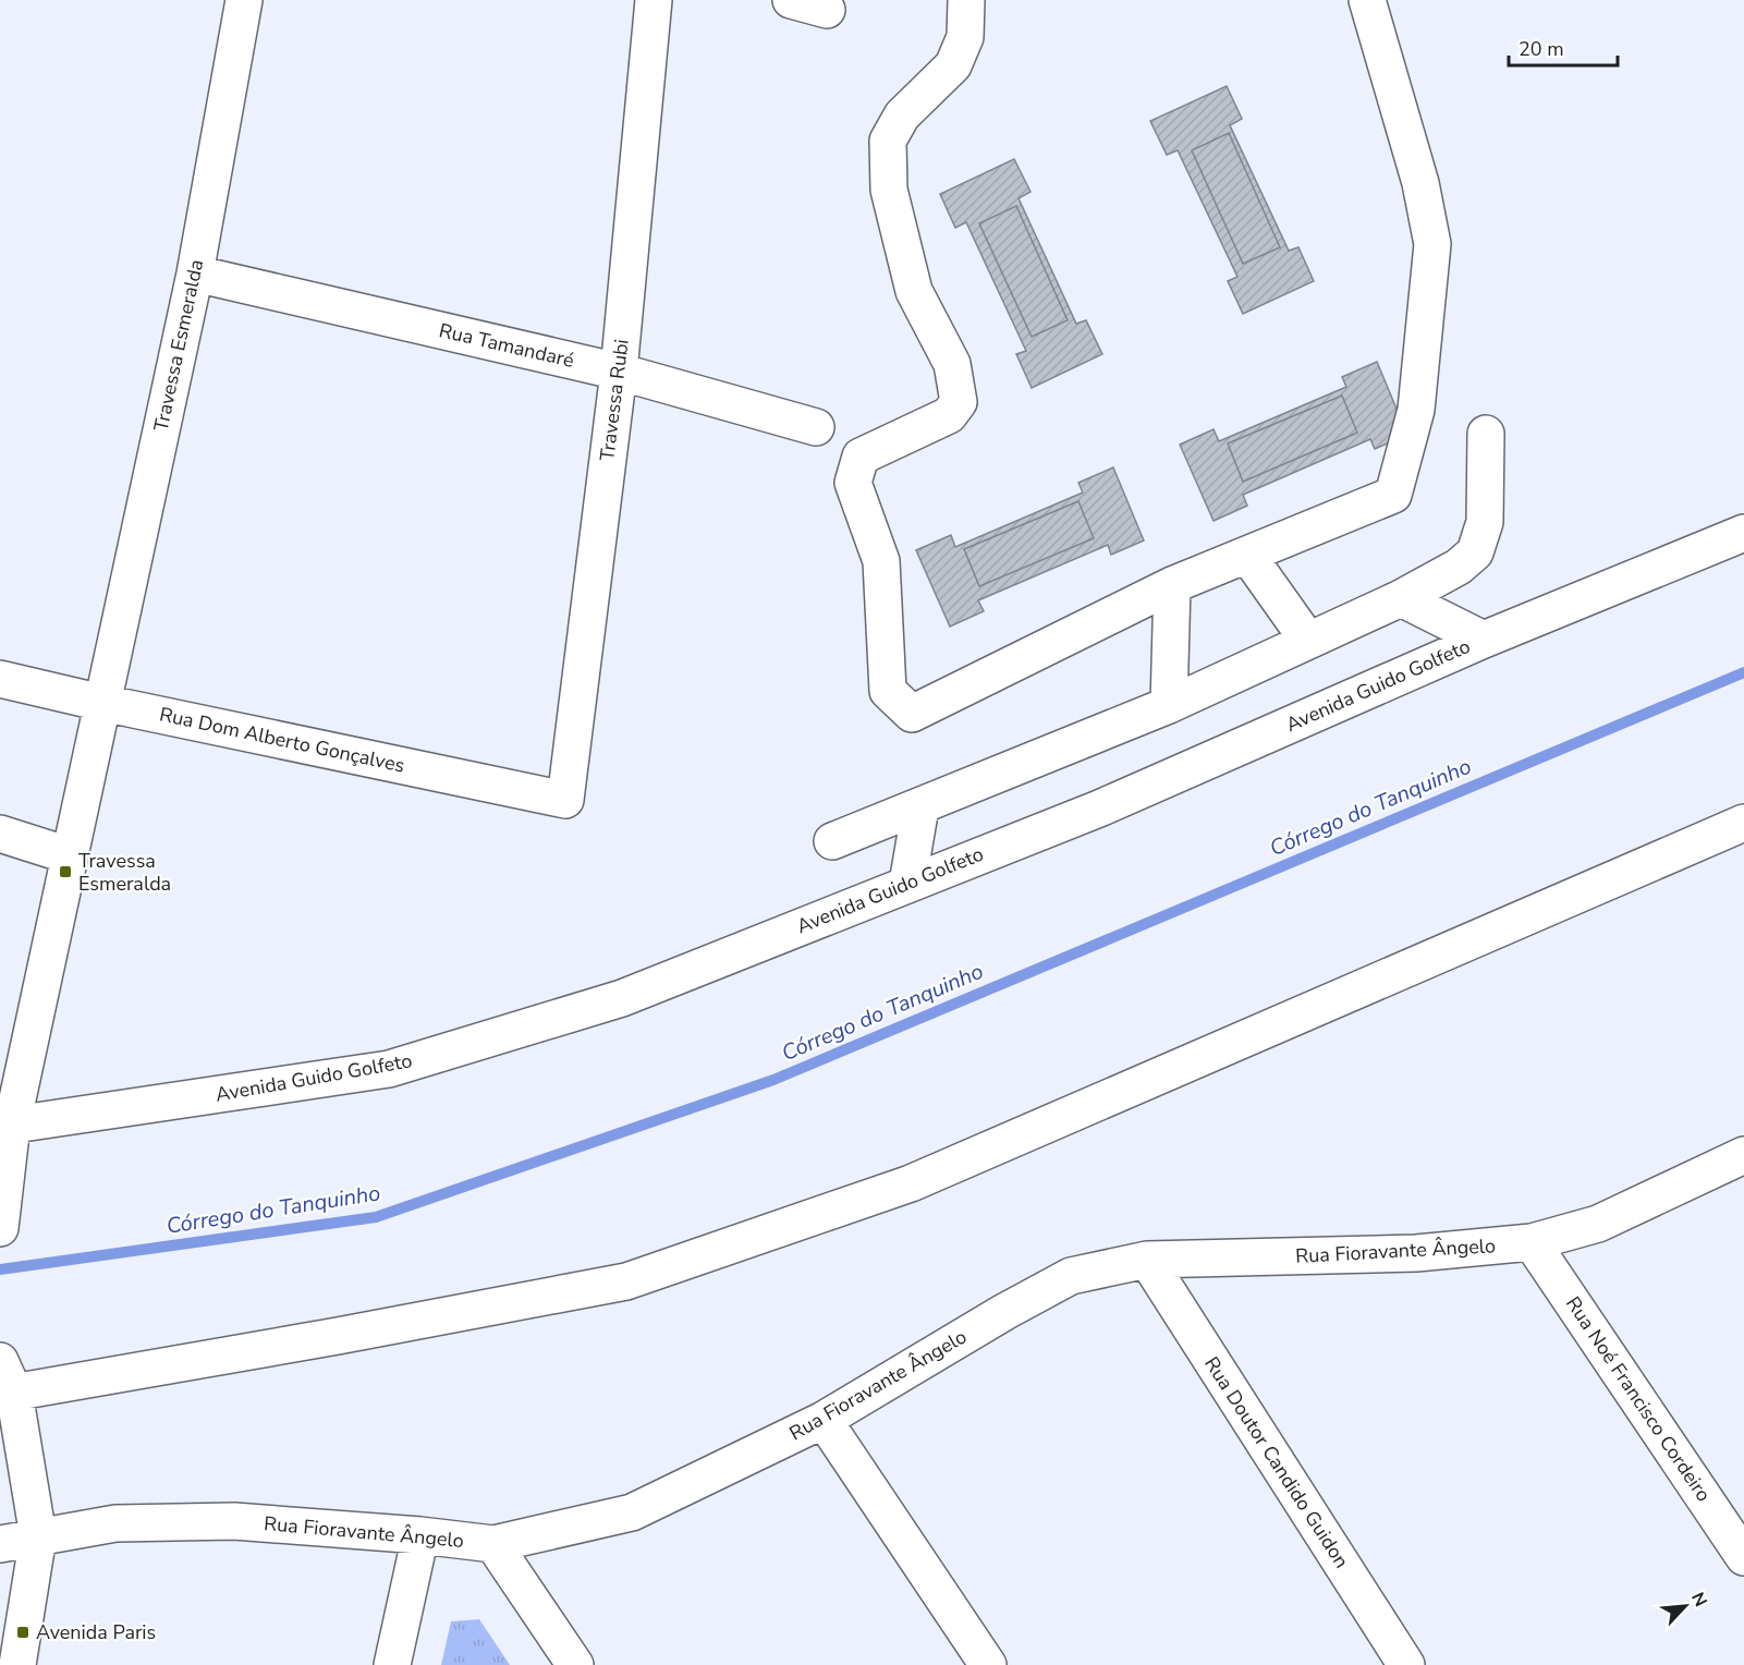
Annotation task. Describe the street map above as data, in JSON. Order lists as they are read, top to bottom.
{
  "streets": {
    "street": [
      "Travessa Esmeralda",
      "Rua Tamandaré",
      "Travessa Rubi",
      "Avenida Guido Golfeto",
      "Rua Dom Alberto Gonçalves",
      "Rua Fioravante Ângelo",
      "Rua Noé Francisco Cordeiro",
      "Rua Doutor Candido Guidon"
    ]
  },
  "crossings": [
    ["Travessa Esmeralda", "Rua Tamandaré"],
    ["Travessa Esmeralda", "Avenida Guido Golfeto"],
    ["Travessa Esmeralda", "Rua Dom Alberto Gonçalves"],
    ["Rua Tamandaré", "Travessa Rubi"],
    ["Travessa Rubi", "Rua Dom Alberto Gonçalves"],
    ["Rua Fioravante Ângelo", "Rua Noé Francisco Cordeiro"],
    ["Rua Fioravante Ângelo", "Rua Doutor Candido Guidon"]
  ],
  "water": ["Córrego do Tanquinho"],
  "places": {
    "transit": ["Travessa Esmeralda", "Avenida Paris"]
  },
  "scale_bar": "20 m",
  "north": "top right"
}
